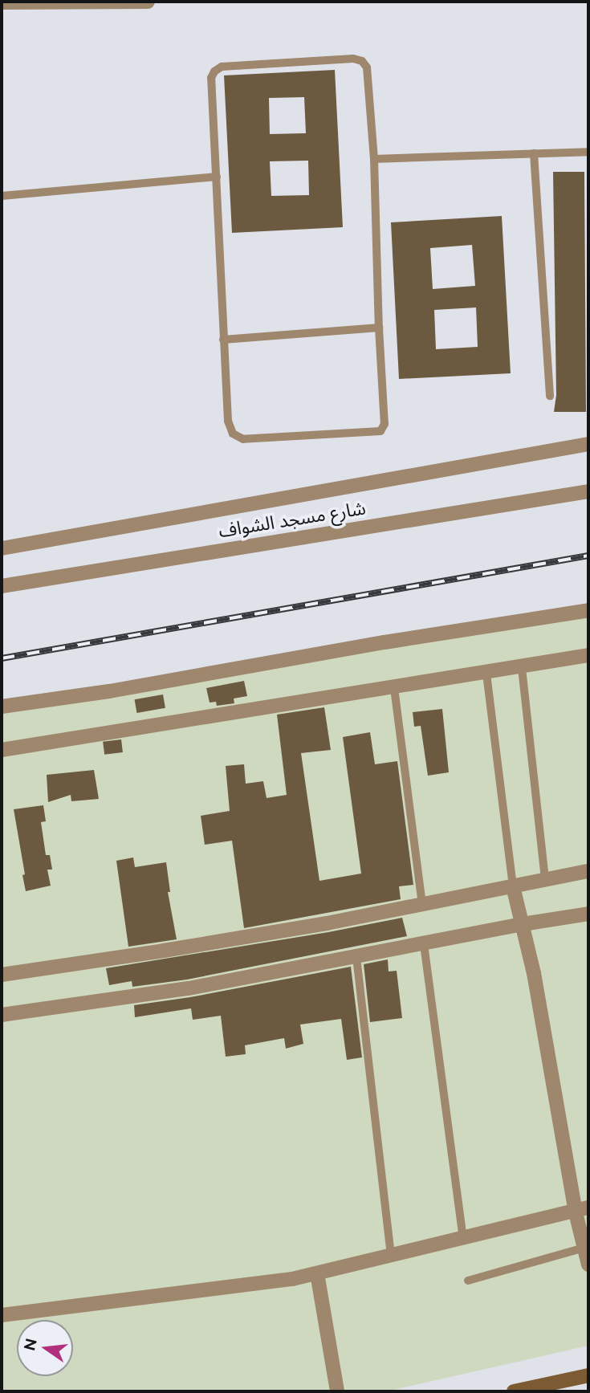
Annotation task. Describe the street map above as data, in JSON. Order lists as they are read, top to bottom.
{
  "streets": {
    "street": ["شارع مسجد الشواف"]
  },
  "north": "left"
}
